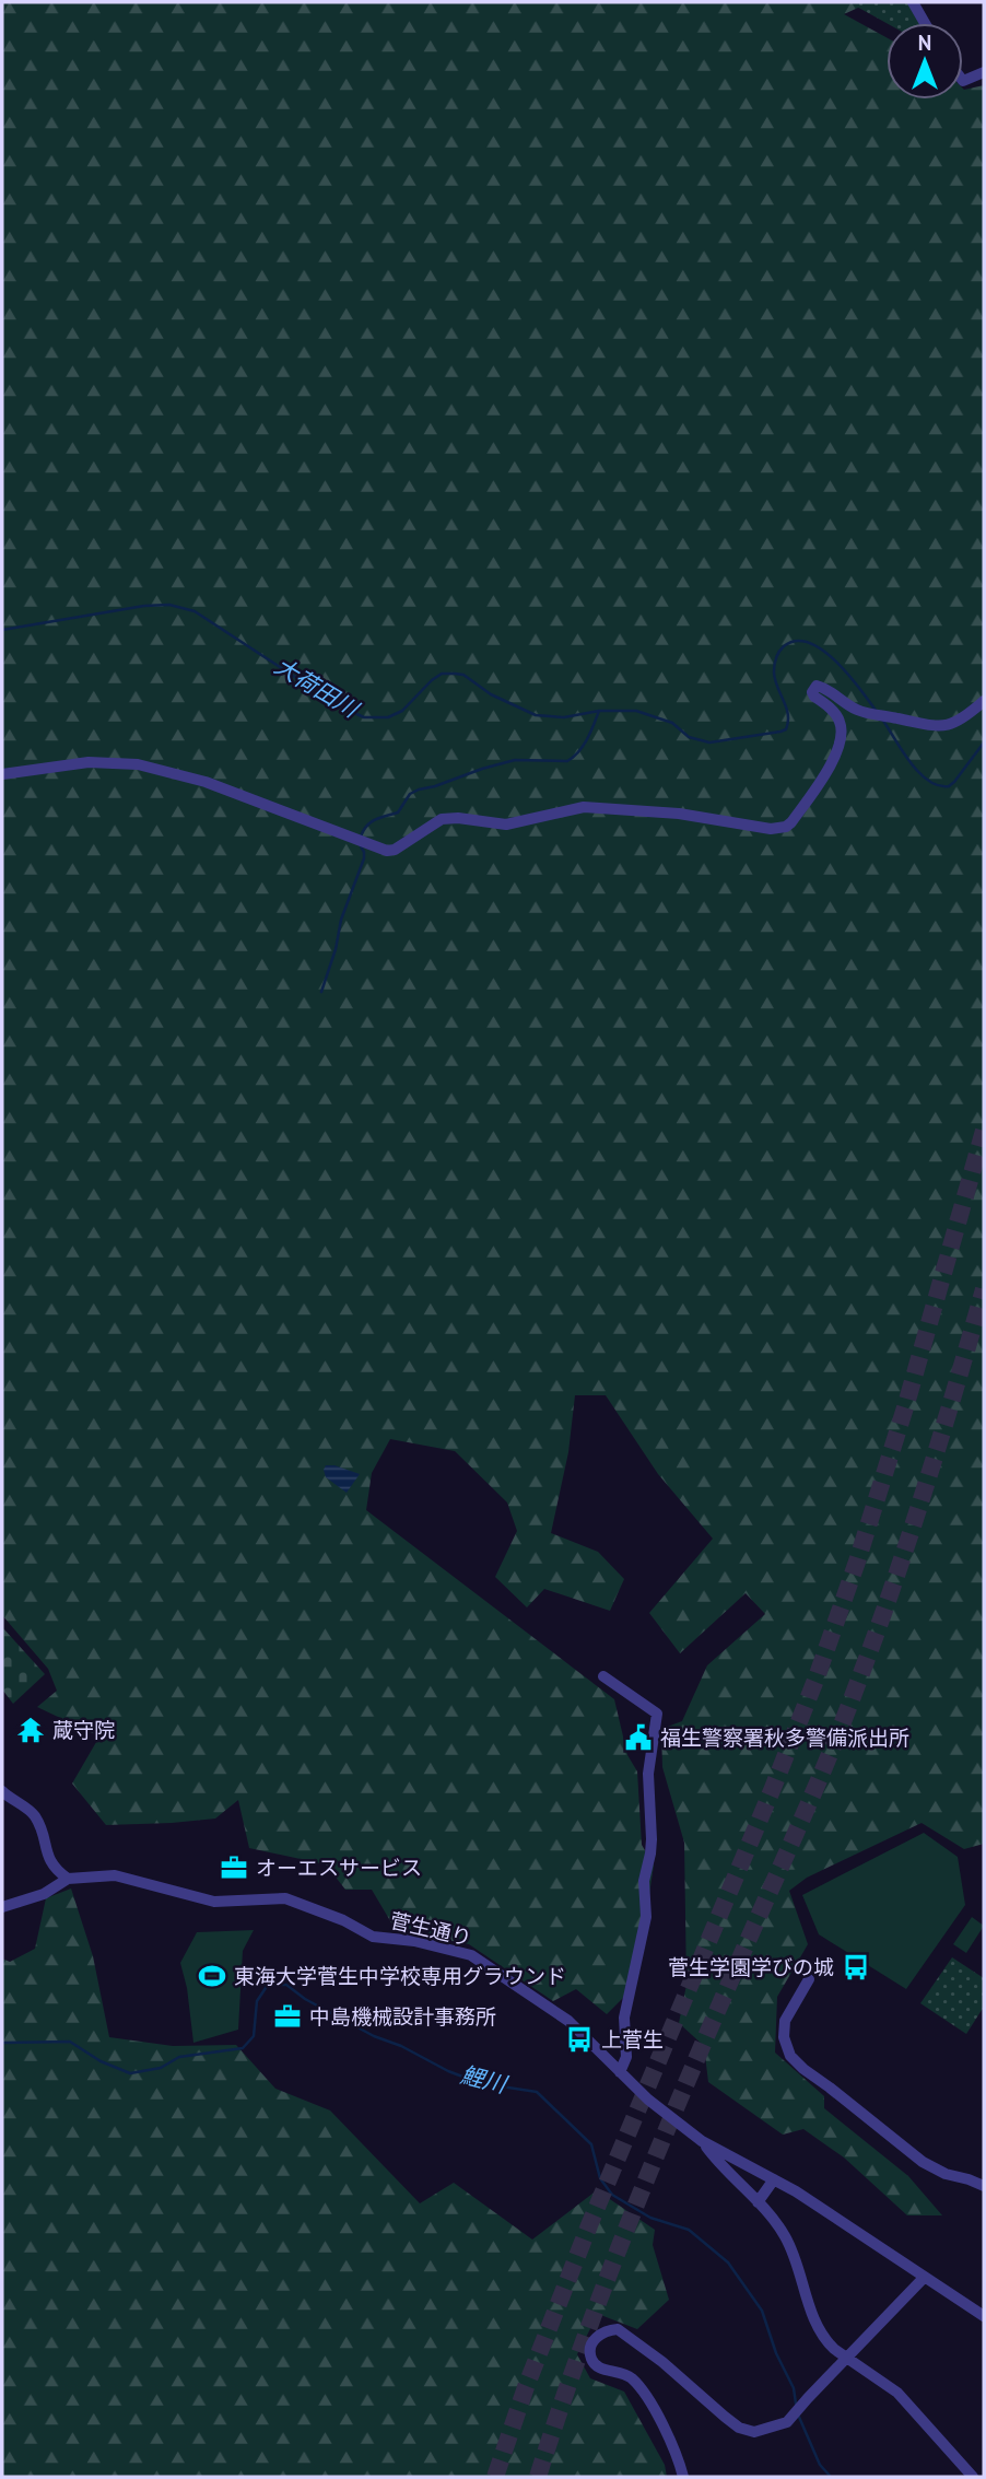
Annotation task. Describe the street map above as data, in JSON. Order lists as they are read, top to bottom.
{
  "streets": {
    "street": ["菅生通り"]
  },
  "water": ["大荷田川", "鯉川"],
  "places": {
    "temple": ["蔵守院"],
    "public building": ["福生警察署秋多警備派出所"],
    "office": ["オーエスサービス", "中島機械設計事務所"],
    "bus stop": ["菅生学園学びの城", "上菅生"],
    "sports": ["東海大学菅生中学校専用グラウンド"]
  },
  "north": "top"
}
